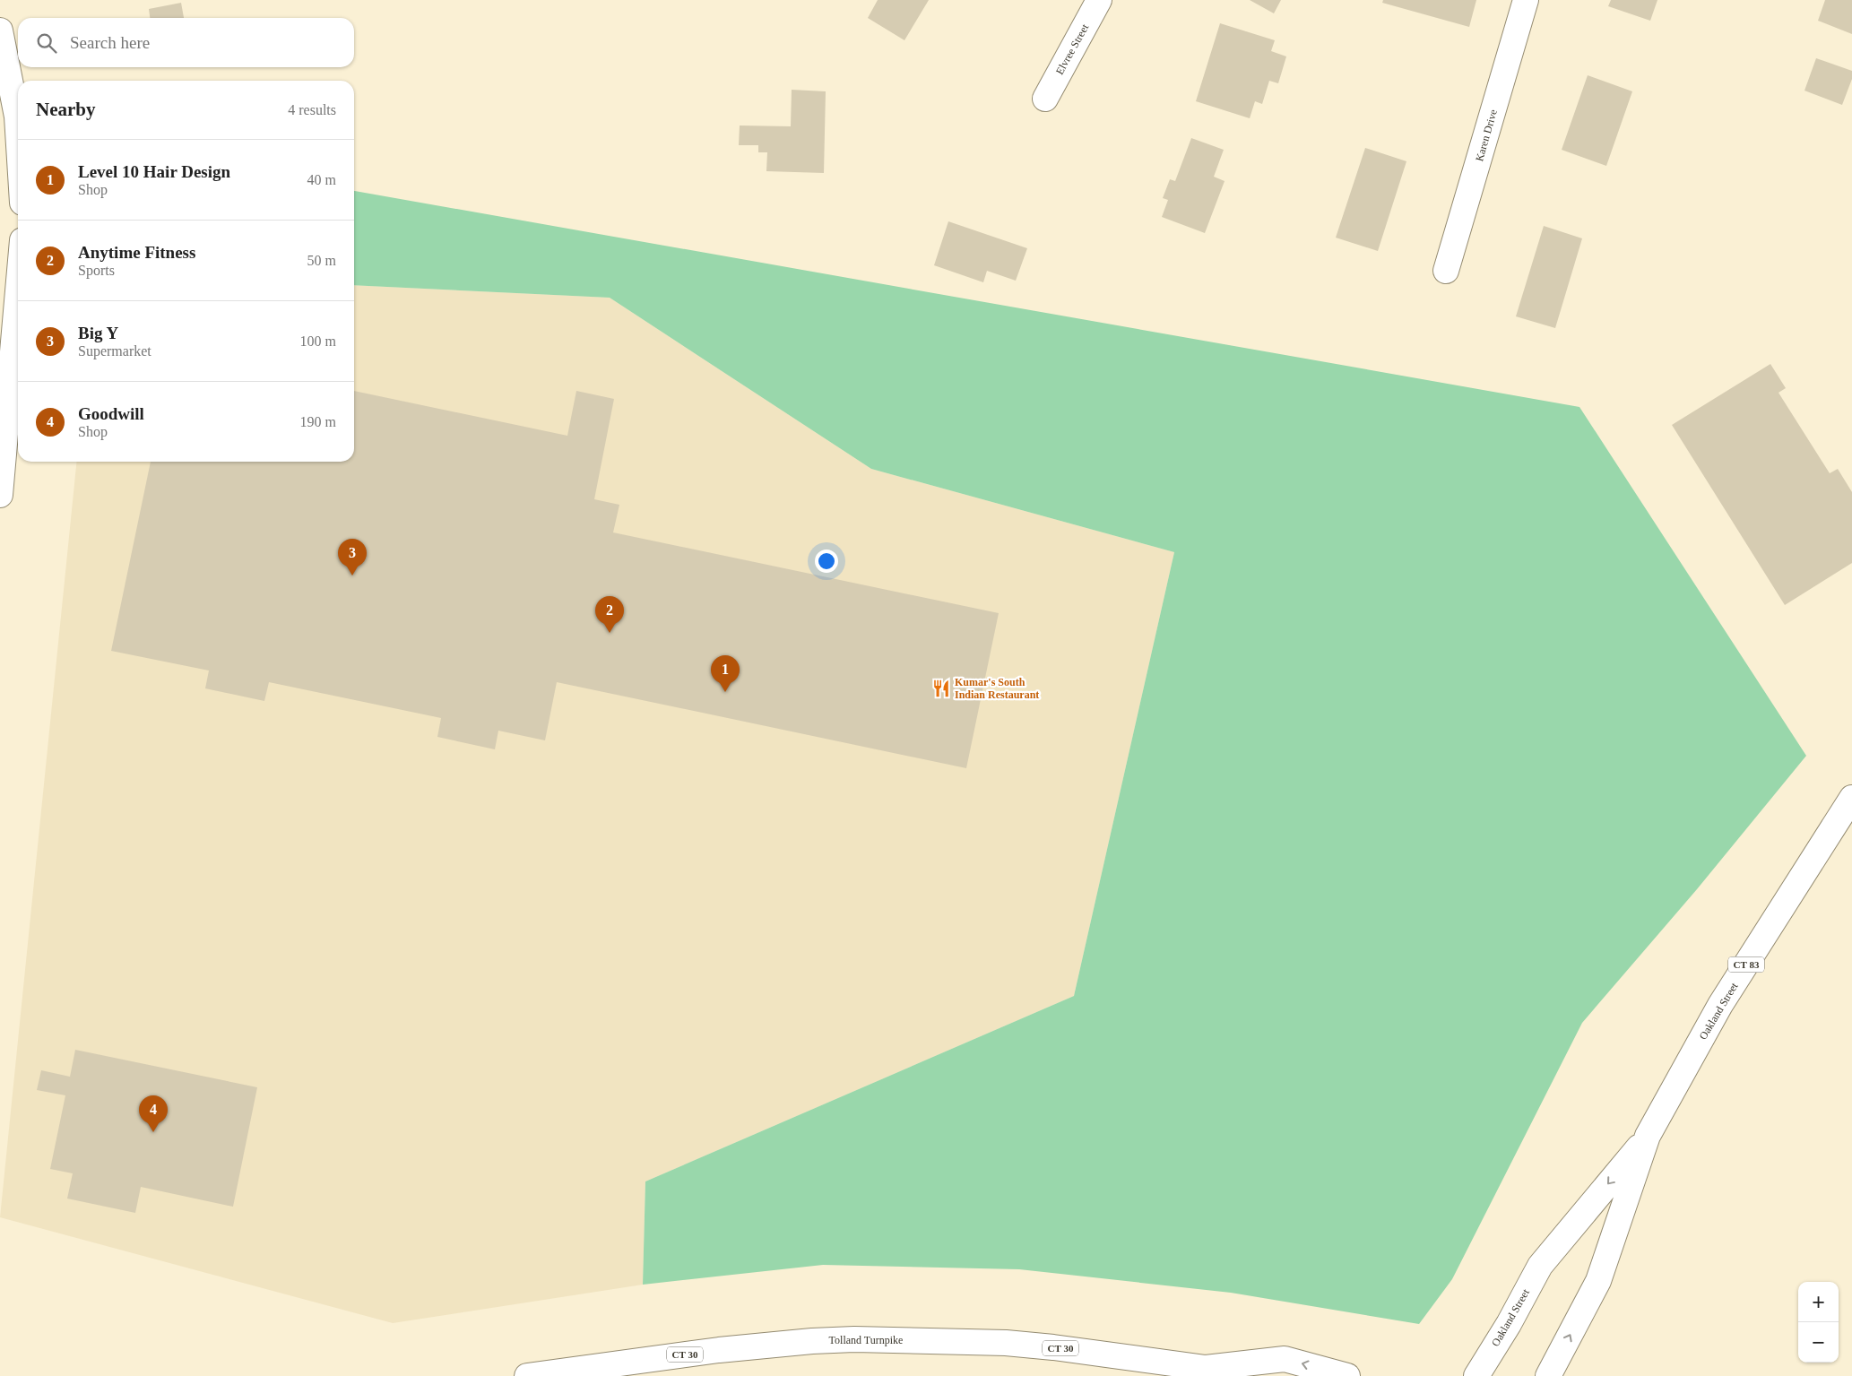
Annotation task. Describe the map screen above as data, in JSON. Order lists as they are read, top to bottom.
{
  "streets": {
    "main road": [
      "Elvree Street",
      "Karen Drive",
      "CT 83",
      "Oakland Street",
      "Tolland Turnpike",
      "CT 30"
    ]
  },
  "places": {
    "restaurant": ["Kumar's South Indian Restaurant"]
  },
  "page": {
    "search": "Search here",
    "heading": ["Nearby", "4 results"],
    "list": [
      {
        "mark": "1",
        "name": "Level 10 Hair Design",
        "note": "Shop",
        "value": "40 m"
      },
      {
        "mark": "2",
        "name": "Anytime Fitness",
        "note": "Sports",
        "value": "50 m"
      },
      {
        "mark": "3",
        "name": "Big Y",
        "note": "Supermarket",
        "value": "100 m"
      },
      {
        "mark": "4",
        "name": "Goodwill",
        "note": "Shop",
        "value": "190 m"
      }
    ],
    "pins": [
      "3",
      "2",
      "1",
      "4"
    ],
    "map_buttons": ["+", "−"]
  }
}
